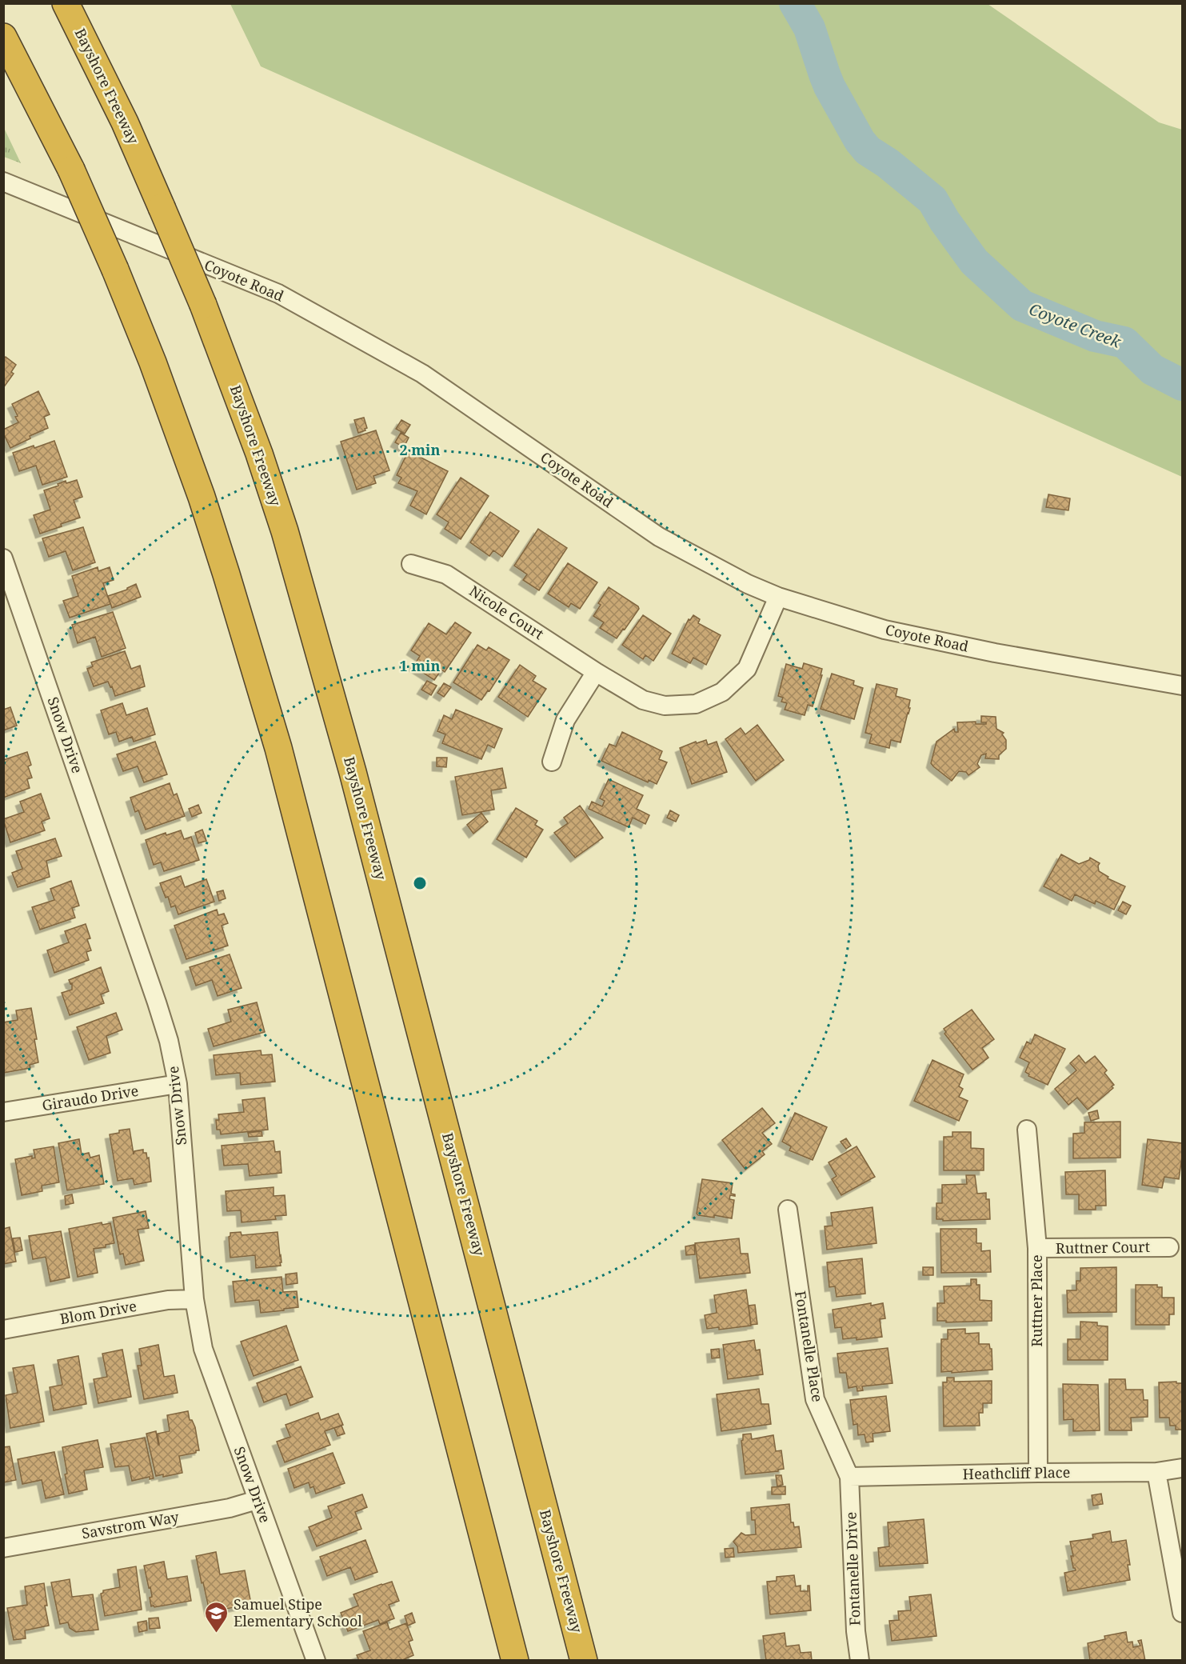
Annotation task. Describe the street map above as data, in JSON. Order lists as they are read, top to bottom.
{
  "streets": {
    "highway": ["Bayshore Freeway"],
    "street": [
      "Coyote Road",
      "Nicole Court",
      "Snow Drive",
      "Giraudo Drive",
      "Ruttner Court",
      "Ruttner Place",
      "Blom Drive",
      "Fontanelle Place",
      "Heathcliff Place",
      "Savstrom Way",
      "Fontanelle Drive"
    ]
  },
  "crossings": [
    ["Coyote Road", "Nicole Court"],
    ["Snow Drive", "Giraudo Drive"],
    ["Snow Drive", "Blom Drive"],
    ["Snow Drive", "Savstrom Way"],
    ["Ruttner Court", "Ruttner Place"],
    ["Ruttner Place", "Heathcliff Place"],
    ["Fontanelle Place", "Heathcliff Place"],
    ["Fontanelle Place", "Fontanelle Drive"],
    ["Heathcliff Place", "Fontanelle Drive"]
  ],
  "water": ["Coyote Creek"],
  "places": {
    "school or university": ["Samuel Stipe Elementary School"]
  },
  "rings": ["2 min", "1 min"]
}
